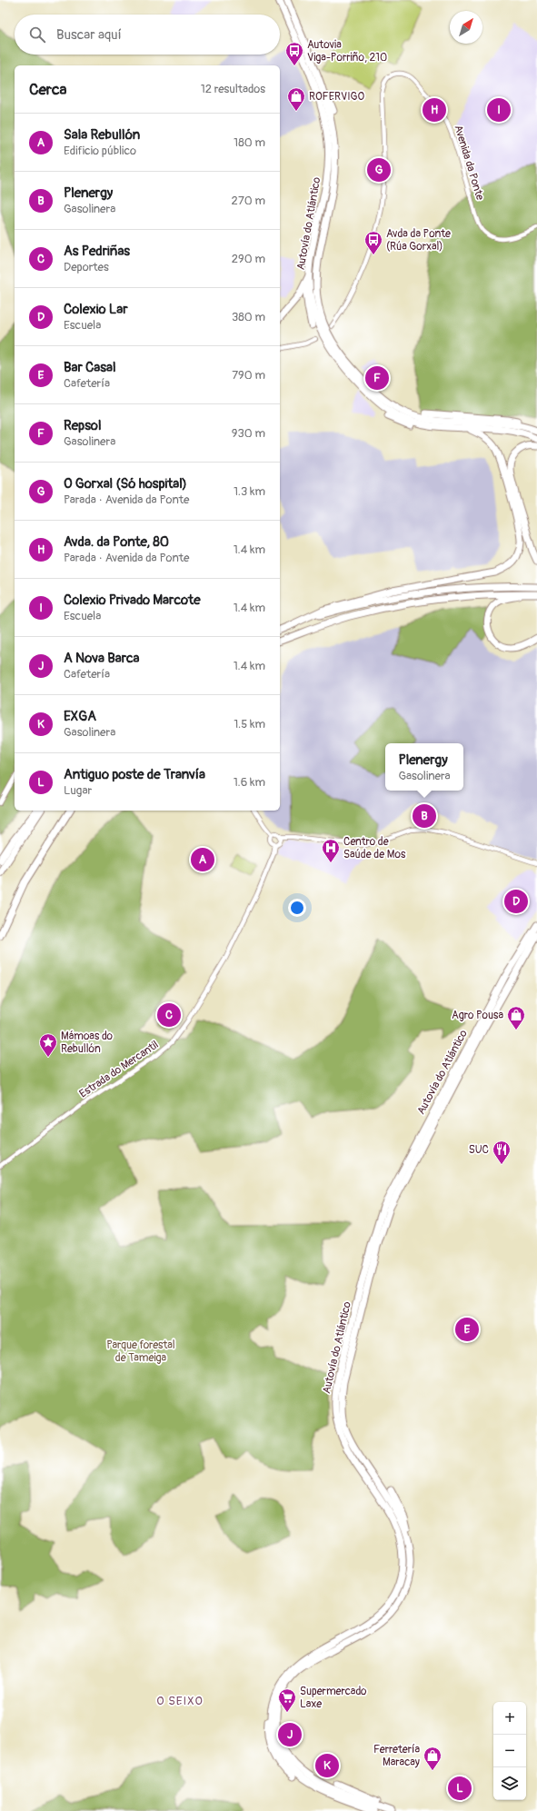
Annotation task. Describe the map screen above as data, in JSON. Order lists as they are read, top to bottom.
{
  "streets": {
    "highway": ["Autovía do Atlántico"],
    "street": ["Avenida da Ponte", "Estrada do Mercantil"]
  },
  "districts": ["O SEIXO"],
  "parks": ["Parque forestal de Tameiga"],
  "places": {
    "bus stop": ["Autovia Viga-Porriño, 210", "Avda da Ponte (Rúa Gorxal)"],
    "shop": ["ROFERVIGO", "Agro Pousa", "Ferretería Maracay"],
    "hospital": ["Centro de Saúde de Mos"],
    "place": ["Mámoas do Rebullón"],
    "restaurant": ["SUC"],
    "supermarket": ["Supermercado Laxe"]
  },
  "north": "top right",
  "page": {
    "search": "Buscar aquí",
    "heading": ["Cerca", "12 resultados"],
    "pins": [
      "H",
      "I",
      "G",
      "F",
      "B",
      "A",
      "D",
      "C",
      "E",
      "J",
      "K",
      "L"
    ],
    "list": [
      {
        "mark": "A",
        "name": "Sala Rebullón",
        "note": "Edificio público",
        "value": "180 m"
      },
      {
        "mark": "B",
        "name": "Plenergy",
        "note": "Gasolinera",
        "value": "270 m"
      },
      {
        "mark": "C",
        "name": "As Pedriñas",
        "note": "Deportes",
        "value": "290 m"
      },
      {
        "mark": "D",
        "name": "Colexio Lar",
        "note": "Escuela",
        "value": "380 m"
      },
      {
        "mark": "E",
        "name": "Bar Casal",
        "note": "Cafetería",
        "value": "790 m"
      },
      {
        "mark": "F",
        "name": "Repsol",
        "note": "Gasolinera",
        "value": "930 m"
      },
      {
        "mark": "G",
        "name": "O Gorxal (Só hospital)",
        "note": "Parada · Avenida da Ponte",
        "value": "1.3 km"
      },
      {
        "mark": "H",
        "name": "Avda. da Ponte, 80",
        "note": "Parada · Avenida da Ponte",
        "value": "1.4 km"
      },
      {
        "mark": "I",
        "name": "Colexio Privado Marcote",
        "note": "Escuela",
        "value": "1.4 km"
      },
      {
        "mark": "J",
        "name": "A Nova Barca",
        "note": "Cafetería",
        "value": "1.4 km"
      },
      {
        "mark": "K",
        "name": "EXGA",
        "note": "Gasolinera",
        "value": "1.5 km"
      },
      {
        "mark": "L",
        "name": "Antiguo poste de Tranvía",
        "note": "Lugar",
        "value": "1.6 km"
      }
    ],
    "popup": ["Plenergy", "Gasolinera"],
    "map_buttons": ["+", "−"]
  }
}
